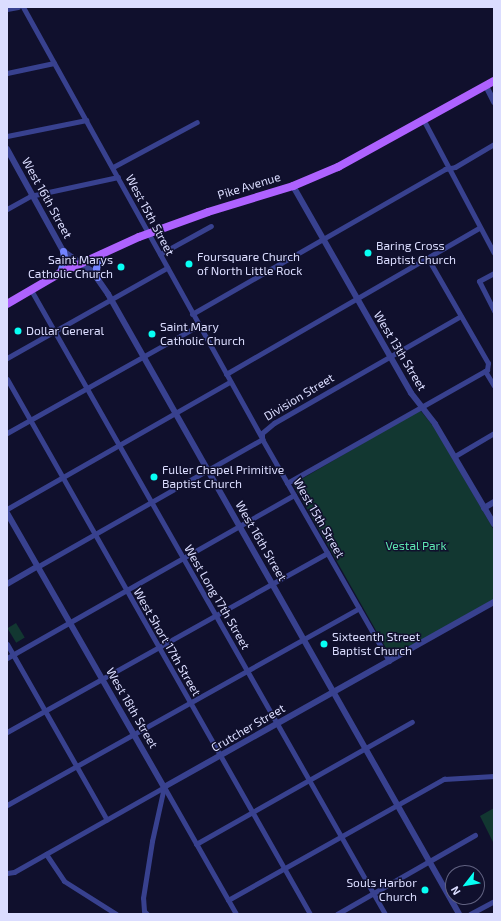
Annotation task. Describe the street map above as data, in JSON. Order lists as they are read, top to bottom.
{
  "streets": {
    "main road": ["Pike Avenue"],
    "street": [
      "West 16th Street",
      "West 15th Street",
      "West 13th Street",
      "Division Street",
      "West Long 17th Street",
      "West Short 17th Street",
      "West 18th Street",
      "Crutcher Street"
    ]
  },
  "crossings": [
    ["Pike Avenue", "West 16th Street"],
    ["Pike Avenue", "West 15th Street"],
    ["Pike Avenue", "West 13th Street"],
    ["Pike Avenue", "West Long 17th Street"],
    ["West 16th Street", "Division Street"],
    ["West 16th Street", "Crutcher Street"],
    ["West 15th Street", "Division Street"],
    ["West 15th Street", "Crutcher Street"],
    ["West 13th Street", "Division Street"],
    ["Division Street", "West Long 17th Street"],
    ["Division Street", "West Short 17th Street"],
    ["Division Street", "West 18th Street"],
    ["West Long 17th Street", "Crutcher Street"],
    ["West Short 17th Street", "Crutcher Street"],
    ["West 18th Street", "Crutcher Street"]
  ],
  "parks": ["Vestal Park"],
  "places": [
    "Baring Cross Baptist Church",
    "Foursquare Church of North Little Rock",
    "Saint Marys Catholic Church",
    "Dollar General",
    "Saint Mary Catholic Church",
    "Fuller Chapel Primitive Baptist Church",
    "Sixteenth Street Baptist Church",
    "Souls Harbor Church"
  ],
  "north": "bottom left"
}
